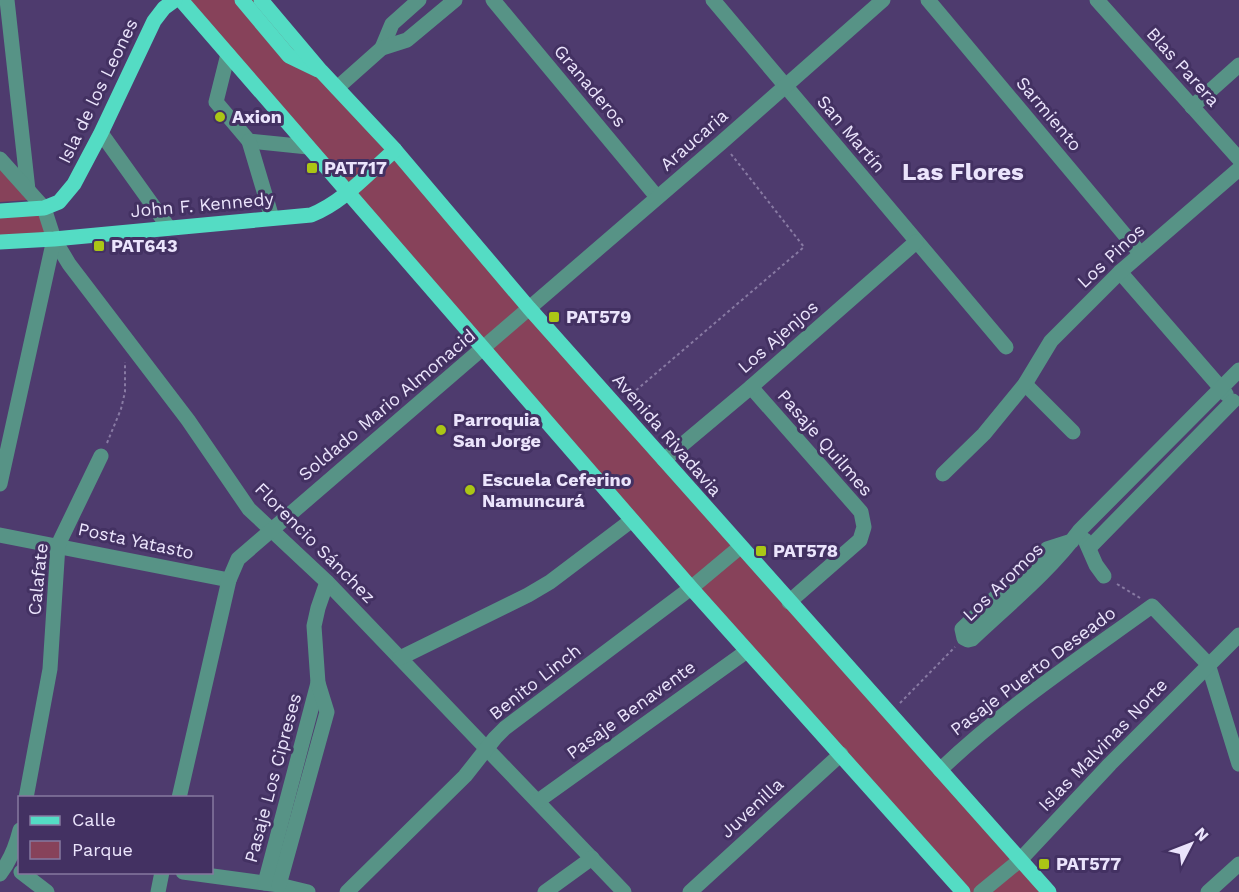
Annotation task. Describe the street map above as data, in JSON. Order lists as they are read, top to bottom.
{
  "streets": {
    "main road": ["Isla de los Leones", "John F. Kennedy", "Avenida Rivadavia"],
    "street": [
      "Blas Parera",
      "Granaderos",
      "Sarmiento",
      "San Martín",
      "Araucaria",
      "Los Pinos",
      "Los Ajenjos",
      "Soldado Mario Almonacid",
      "Pasaje Quilmes",
      "Posta Yatasto",
      "Florencio Sánchez",
      "Calafate",
      "Los Aromos",
      "Pasaje Puerto Deseado",
      "Benito Linch",
      "Pasaje Benavente",
      "Islas Malvinas Norte",
      "Pasaje Los Cipreses",
      "Juvenilla"
    ]
  },
  "crossings": [
    ["Granaderos", "Araucaria"],
    ["Isla de los Leones", "Florencio Sánchez"],
    ["Sarmiento", "Los Pinos"],
    ["San Martín", "Araucaria"],
    ["San Martín", "Los Ajenjos"],
    ["Araucaria", "Soldado Mario Almonacid"],
    ["Araucaria", "Avenida Rivadavia"],
    ["John F. Kennedy", "Avenida Rivadavia"],
    ["John F. Kennedy", "Florencio Sánchez"],
    ["Los Ajenjos", "Avenida Rivadavia"],
    ["Los Ajenjos", "Pasaje Quilmes"],
    ["Soldado Mario Almonacid", "Avenida Rivadavia"],
    ["Soldado Mario Almonacid", "Posta Yatasto"],
    ["Soldado Mario Almonacid", "Florencio Sánchez"],
    ["Avenida Rivadavia", "Pasaje Quilmes"],
    ["Avenida Rivadavia", "Pasaje Puerto Deseado"],
    ["Avenida Rivadavia", "Benito Linch"],
    ["Avenida Rivadavia", "Islas Malvinas Norte"],
    ["Posta Yatasto", "Calafate"],
    ["Florencio Sánchez", "Benito Linch"],
    ["Florencio Sánchez", "Pasaje Benavente"],
    ["Florencio Sánchez", "Pasaje Los Cipreses"]
  ],
  "districts": ["Las Flores"],
  "places": {
    "other": ["Axion", "Parroquia San Jorge", "Escuela Ceferino Namuncurá"],
    "transit": [
      "PAT717",
      "PAT643",
      "PAT579",
      "PAT578",
      "PAT577"
    ]
  },
  "legend": ["Calle", "Parque"],
  "north": "top right"
}
